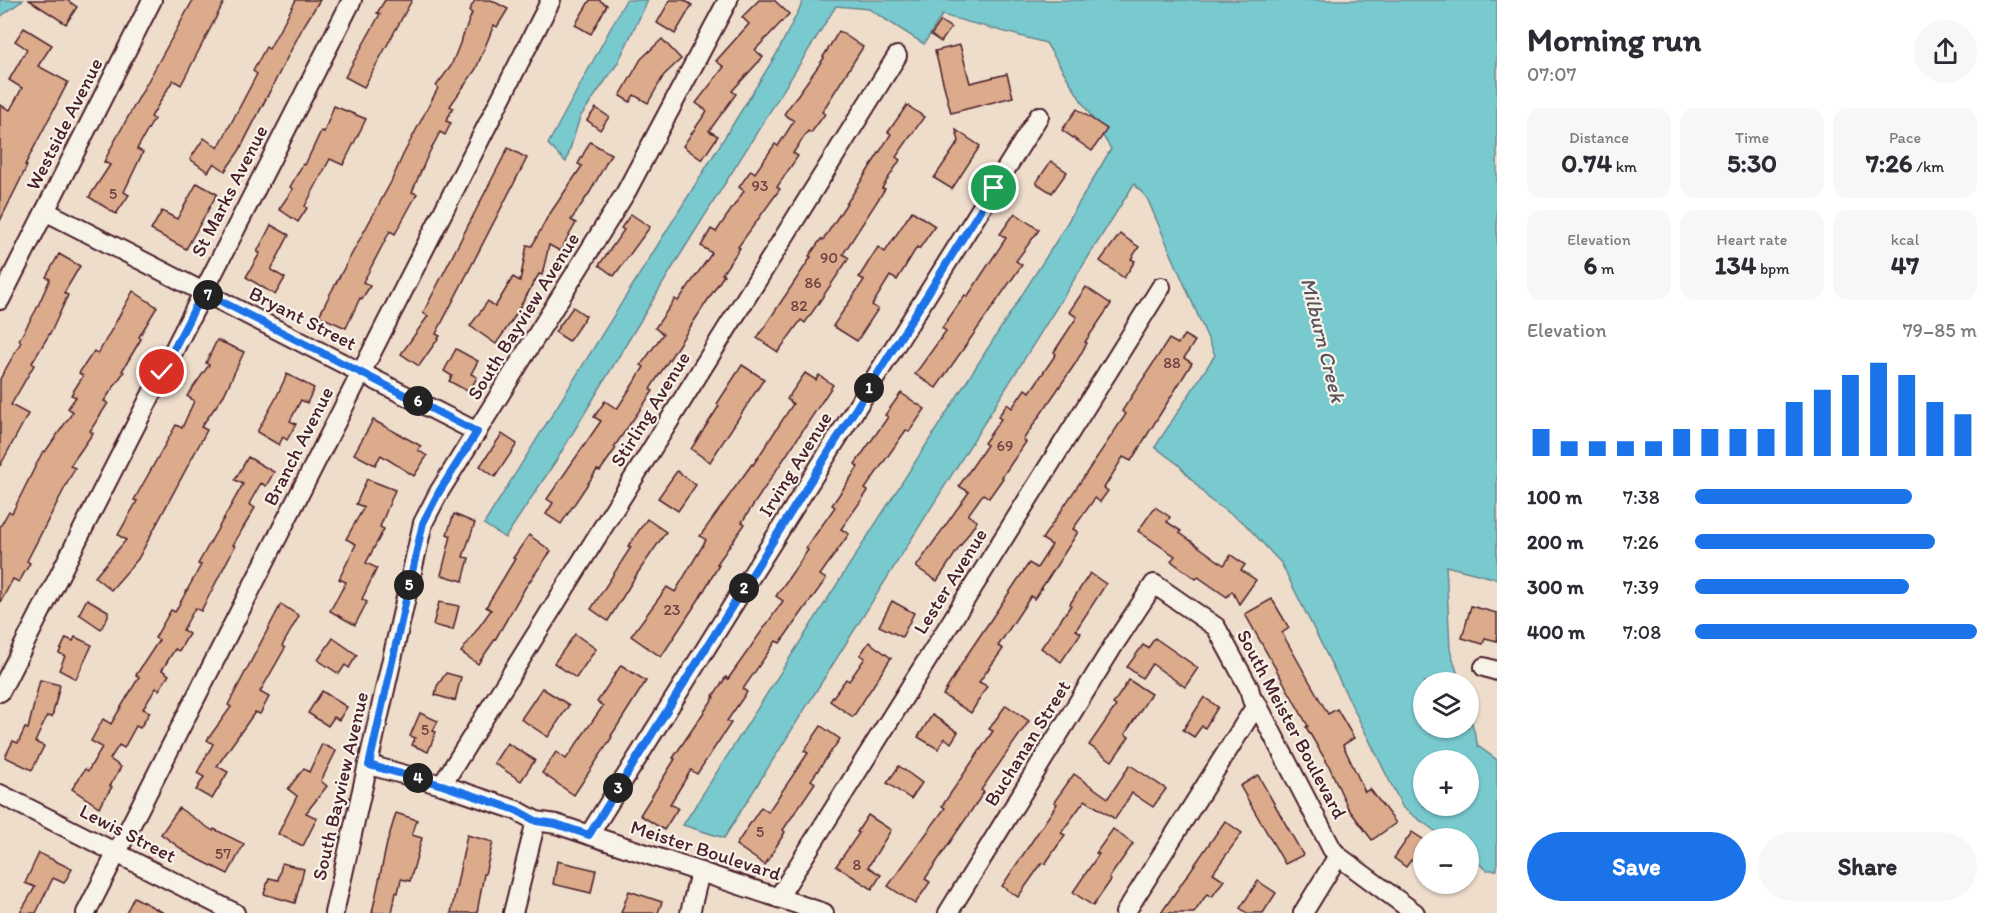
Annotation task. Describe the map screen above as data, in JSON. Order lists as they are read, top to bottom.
{
  "streets": {
    "street": [
      "Westside Avenue",
      "St Marks Avenue",
      "South Bayview Avenue",
      "Bryant Street",
      "Stirling Avenue",
      "Branch Avenue",
      "Irving Avenue",
      "Lester Avenue",
      "South Meister Boulevard",
      "Buchanan Street",
      "Lewis Street",
      "Meister Boulevard"
    ]
  },
  "crossings": [
    ["Westside Avenue", "Bryant Street"],
    ["St Marks Avenue", "Bryant Street"],
    ["South Bayview Avenue", "Bryant Street"],
    ["South Bayview Avenue", "Meister Boulevard"],
    ["Bryant Street", "Branch Avenue"],
    ["Stirling Avenue", "Meister Boulevard"],
    ["Branch Avenue", "Lewis Street"],
    ["Irving Avenue", "Meister Boulevard"],
    ["Lester Avenue", "Meister Boulevard"],
    ["South Meister Boulevard", "Buchanan Street"]
  ],
  "water": ["Milburn Creek"],
  "house_numbers": [
    "93",
    "5",
    "90",
    "86",
    "82",
    "88",
    "69",
    "23",
    "5",
    "5",
    "57",
    "8"
  ],
  "page": {
    "heading": ["Morning run", "07:07"],
    "stats": [
      ["Distance", "0.74 km"],
      ["Time", "5:30"],
      ["Pace", "7:26 /km"],
      ["Elevation", "6 m"],
      ["Heart rate", "134 bpm"],
      ["kcal", "47"]
    ],
    "pins": [
      "7",
      "1",
      "6",
      "5",
      "2",
      "4",
      "3"
    ],
    "chart": ["Elevation", "79–85 m"],
    "list": [
      {
        "name": "100 m",
        "note": "7:38"
      },
      {
        "name": "200 m",
        "note": "7:26"
      },
      {
        "name": "300 m",
        "note": "7:39"
      },
      {
        "name": "400 m",
        "note": "7:08"
      }
    ],
    "map_buttons": ["+", "−"],
    "buttons": ["Save", "Share"]
  }
}
